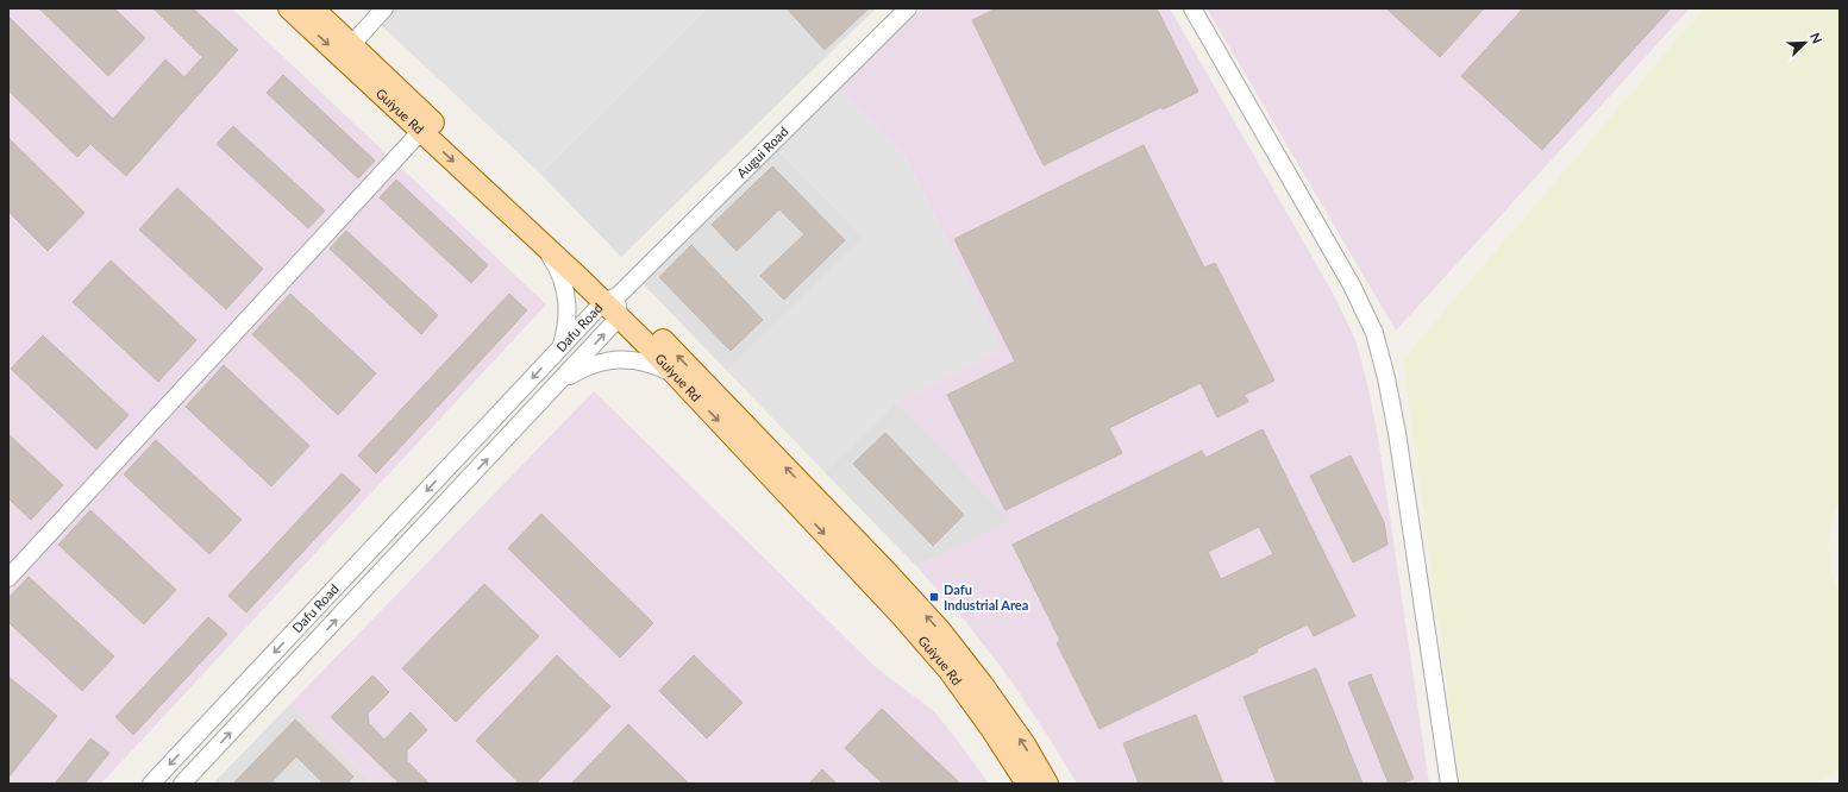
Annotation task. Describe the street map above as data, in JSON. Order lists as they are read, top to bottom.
{
  "streets": {
    "main road": ["Guiyue Rd"],
    "street": ["Augui Road", "Dafu Road"]
  },
  "crossings": [
    ["Guiyue Rd", "Augui Road"],
    ["Guiyue Rd", "Dafu Road"],
    ["Augui Road", "Dafu Road"]
  ],
  "places": {
    "transit": ["Dafu Industrial Area"]
  },
  "north": "top right"
}
